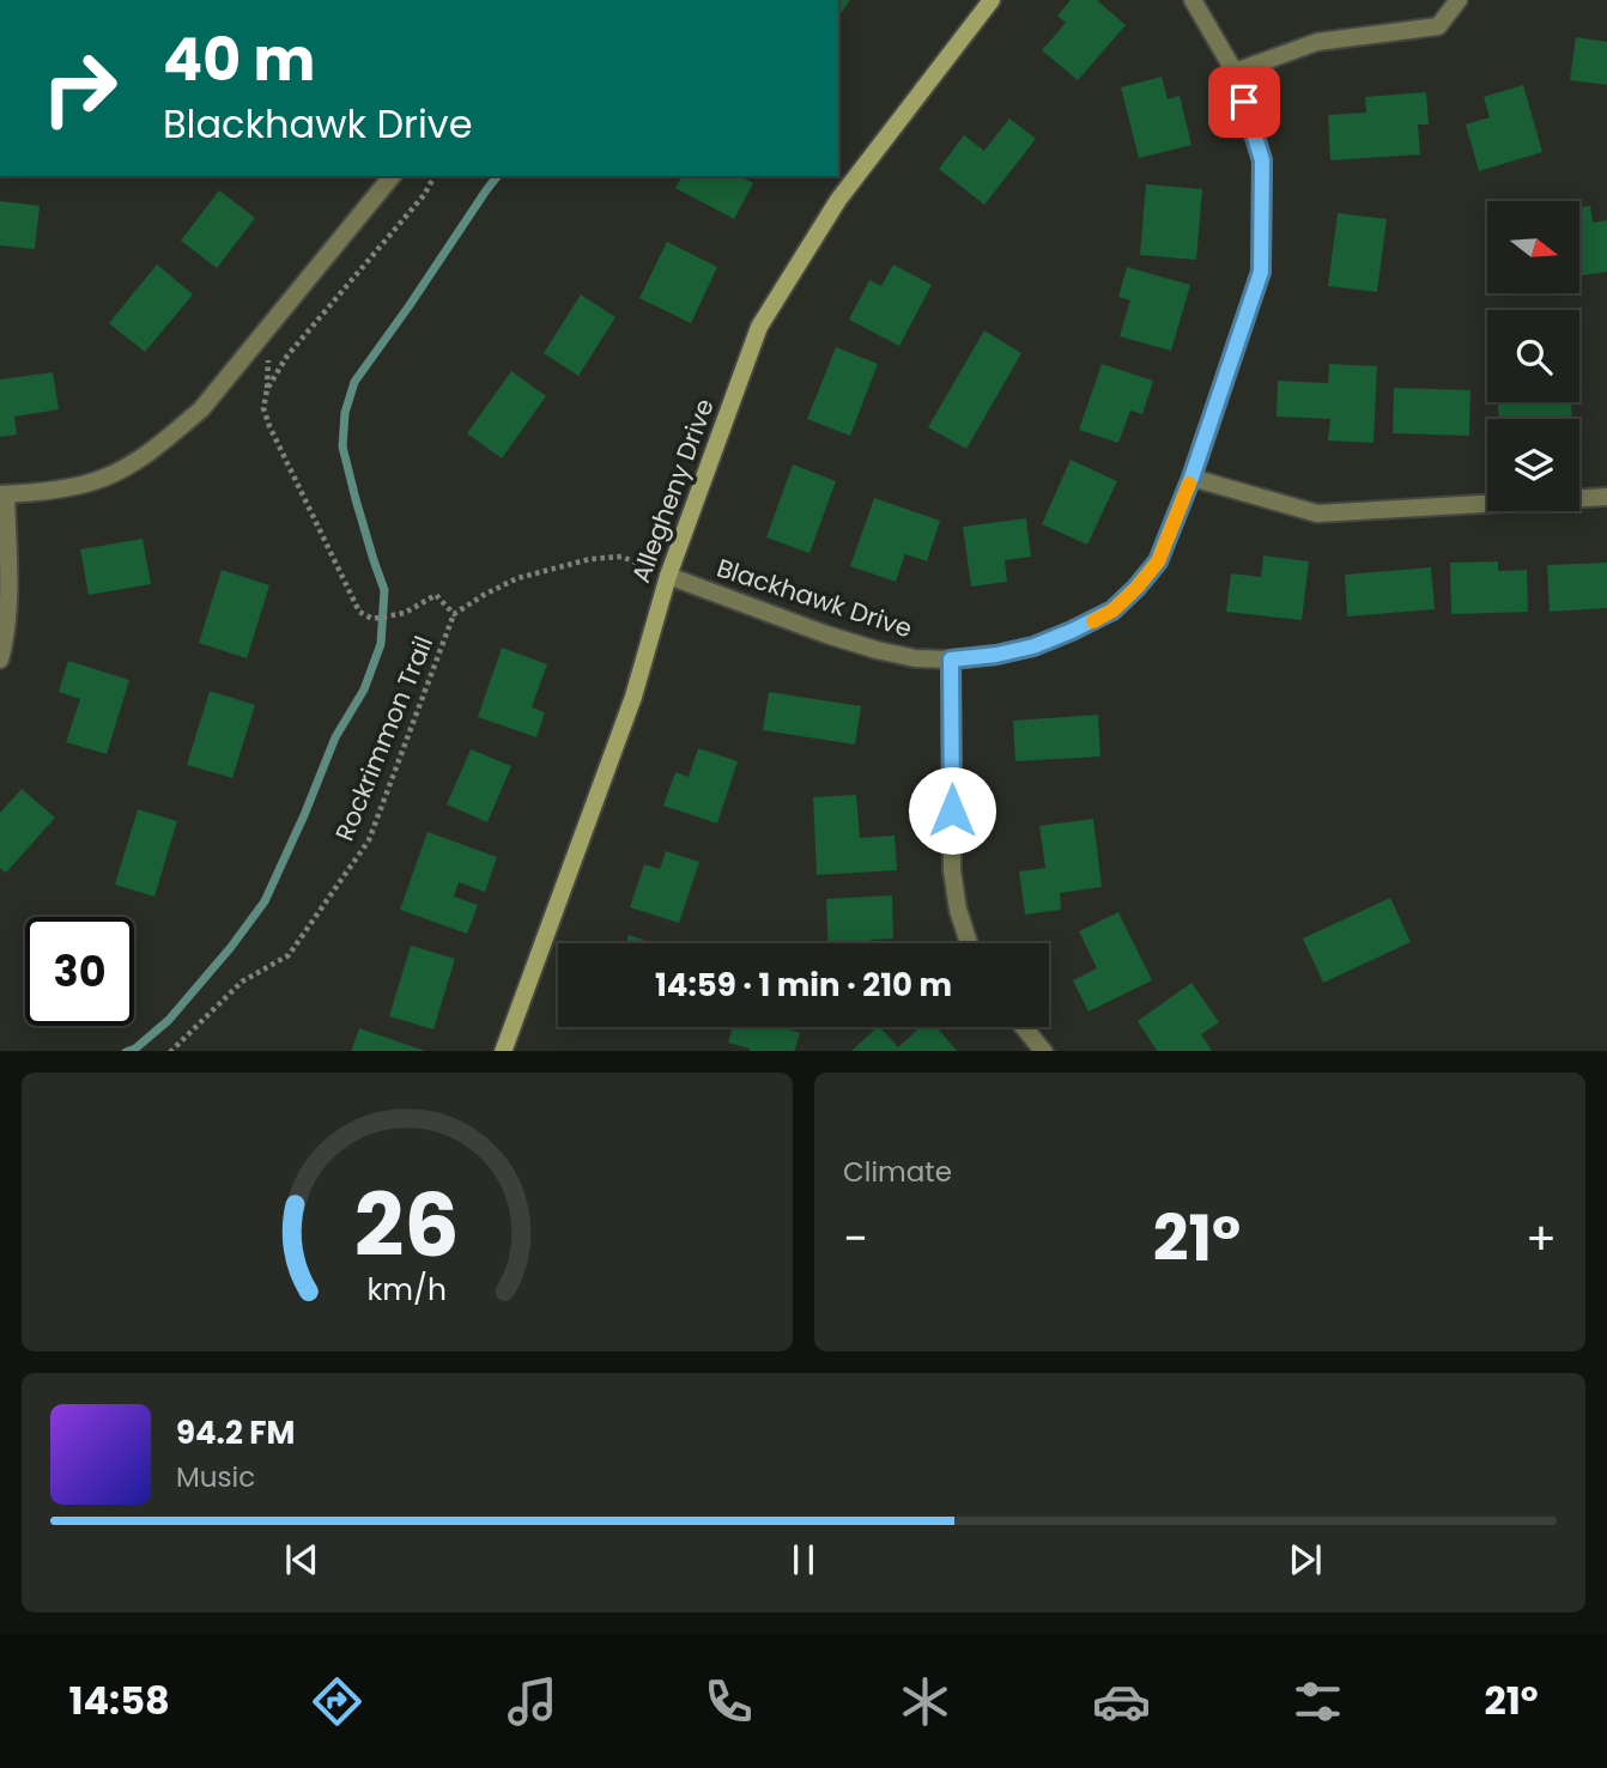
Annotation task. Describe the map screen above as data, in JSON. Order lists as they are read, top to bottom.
{
  "streets": {
    "street": ["Allegheny Drive", "Blackhawk Drive"],
    "path": ["Rockrimmon Trail"]
  },
  "crossings": [
    ["Allegheny Drive", "Blackhawk Drive"],
    ["Allegheny Drive", "Rockrimmon Trail"],
    ["Blackhawk Drive", "Rockrimmon Trail"]
  ],
  "north": "right",
  "page": {
    "turn": ["40 m", "Blackhawk Drive"],
    "limit": "30",
    "trip": "14:59 · 1 min · 210 m",
    "tile": "Climate",
    "heat": ["−", "21°", "+"],
    "song": ["94.2 FM", "Music"],
    "tabs": ["14:58", "21°"],
    "gauge": ["26", "km/h"]
  }
}
